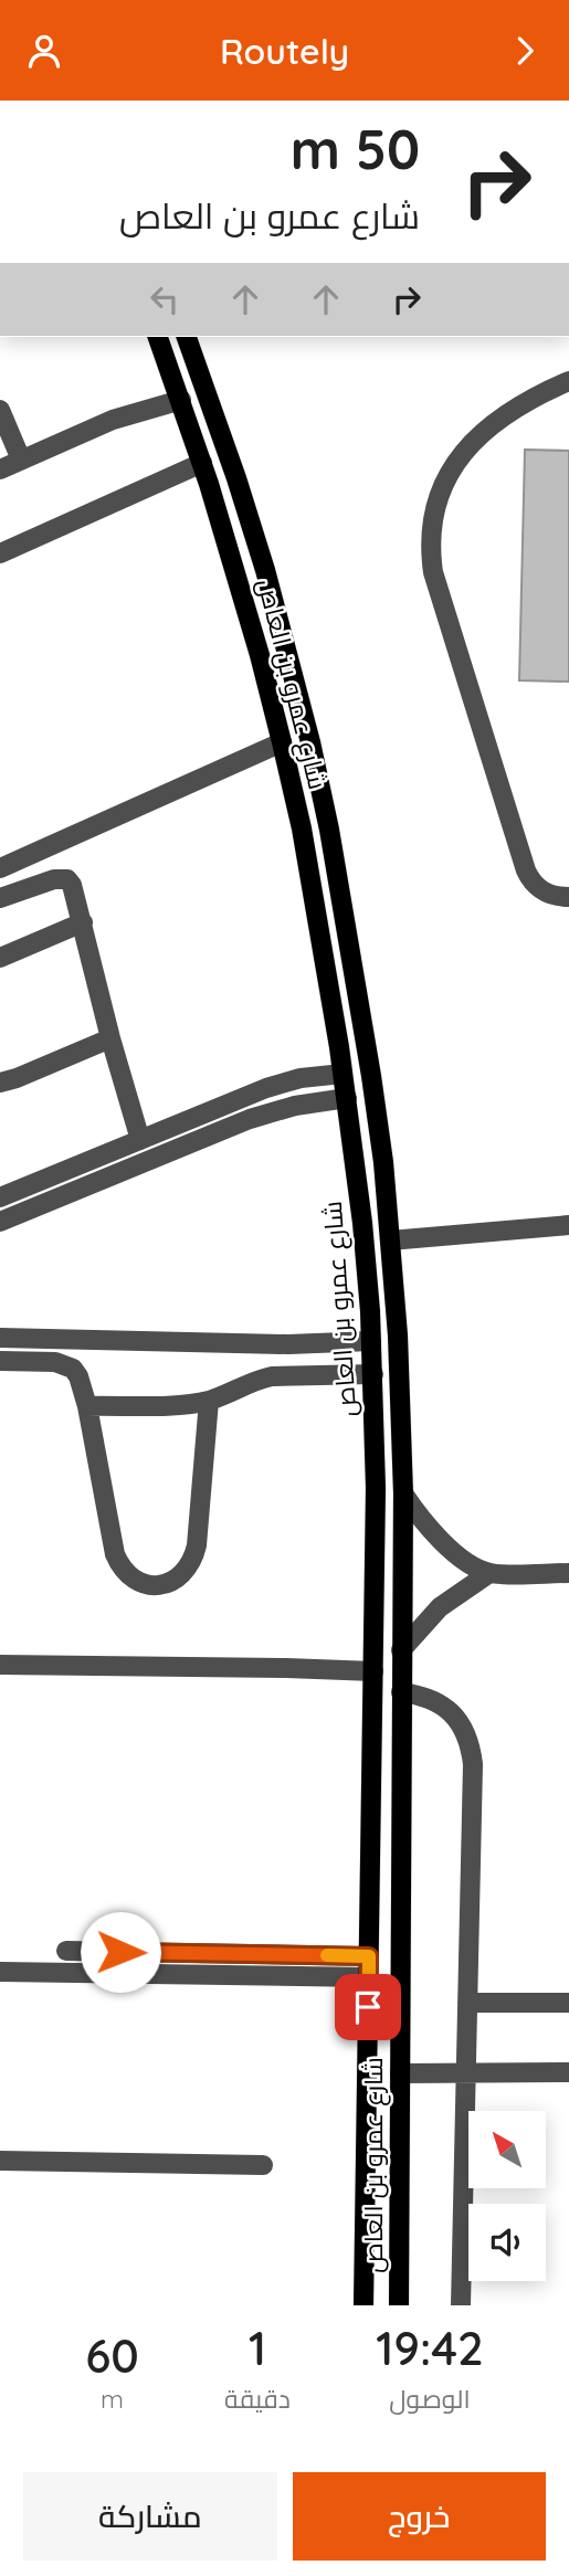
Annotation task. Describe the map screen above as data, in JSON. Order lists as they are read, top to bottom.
{
  "streets": {
    "main road": ["شارع عمرو بن العاص"]
  },
  "north": "top left",
  "page": {
    "header": "Routely",
    "turn": ["50 m", "شارع عمرو بن العاص"],
    "eta": [
      "19:42",
      "الوصول",
      "1",
      "دقيقة",
      "60",
      "m"
    ],
    "buttons": ["خروج", "مشاركة"]
  }
}
